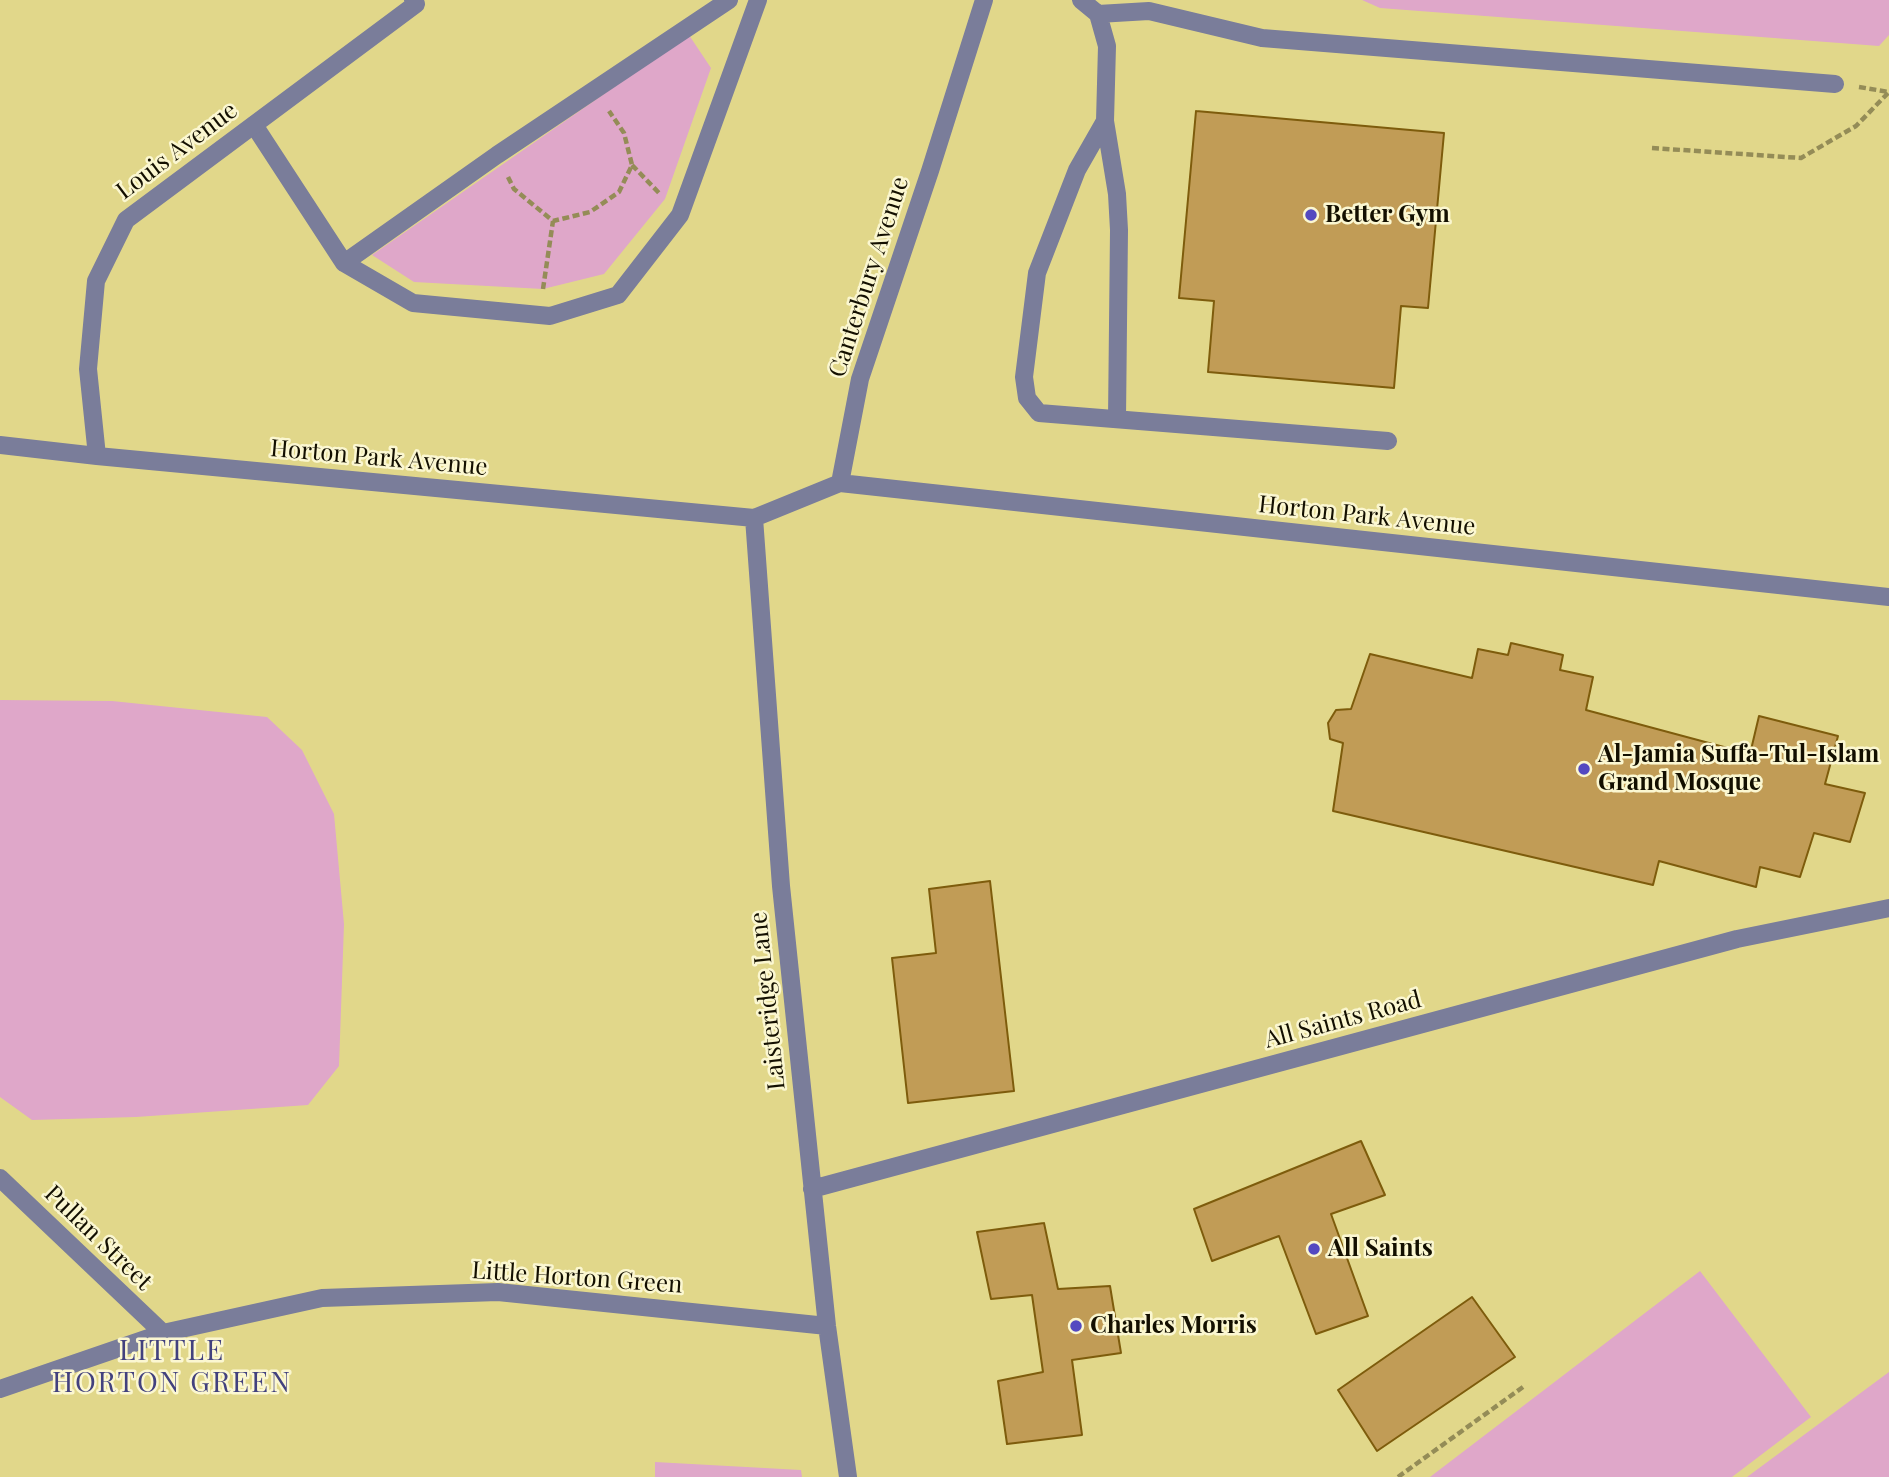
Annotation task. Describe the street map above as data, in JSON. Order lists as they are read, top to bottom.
{
  "streets": {
    "street": [
      "Louis Avenue",
      "Canterbury Avenue",
      "Horton Park Avenue",
      "Laisteridge Lane",
      "All Saints Road",
      "Pullan Street",
      "Little Horton Green"
    ]
  },
  "crossings": [
    ["Louis Avenue", "Horton Park Avenue"],
    ["Canterbury Avenue", "Horton Park Avenue"],
    ["Horton Park Avenue", "Laisteridge Lane"],
    ["Laisteridge Lane", "All Saints Road"],
    ["Laisteridge Lane", "Little Horton Green"],
    ["Pullan Street", "Little Horton Green"]
  ],
  "districts": ["LITTLE HORTON GREEN"],
  "places": [
    "Better Gym",
    "Al-Jamia Suffa-Tul-Islam Grand Mosque",
    "All Saints",
    "Charles Morris"
  ]
}
